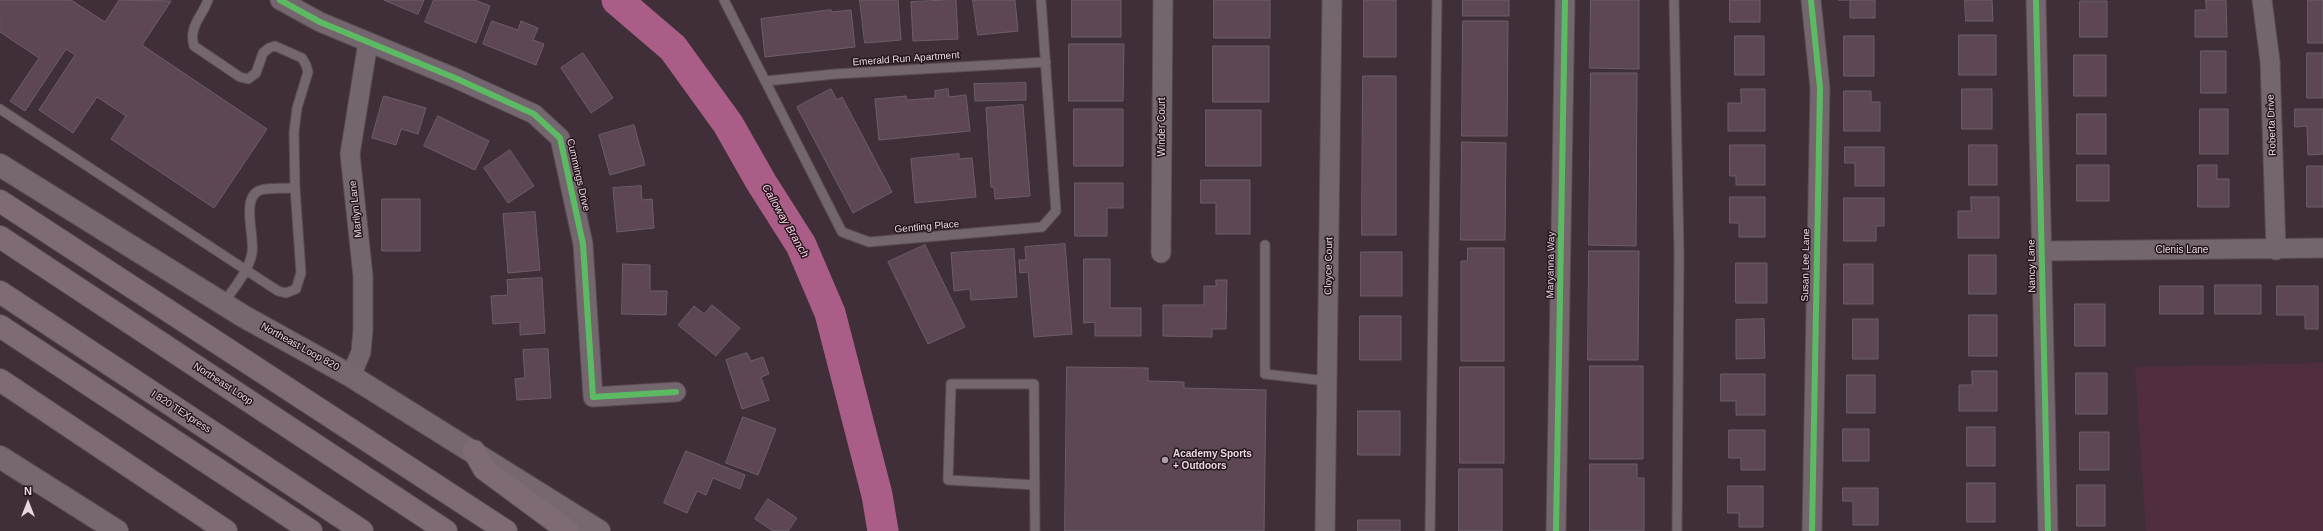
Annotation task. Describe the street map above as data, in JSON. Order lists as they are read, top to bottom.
{
  "streets": {
    "highway": ["Northeast Loop", "I 820 TEXpress"],
    "main road": ["Northeast Loop 820"],
    "street": [
      "Roberta Drive",
      "Winder Court",
      "Cummings Drive",
      "Marilyn Lane",
      "Clenis Lane",
      "Maryanna Way",
      "Susan Lee Lane",
      "Cloyce Court",
      "Nancy Lane"
    ],
    "lane": ["Emerald Run Apartment", "Gentling Place"]
  },
  "crossings": [
    ["Emerald Run Apartment", "Gentling Place"],
    ["Roberta Drive", "Clenis Lane"],
    ["Cummings Drive", "Marilyn Lane"],
    ["Marilyn Lane", "Northeast Loop 820"],
    ["Clenis Lane", "Nancy Lane"]
  ],
  "water": ["Calloway Branch"],
  "places": ["Academy Sports + Outdoors"],
  "north": "top"
}
